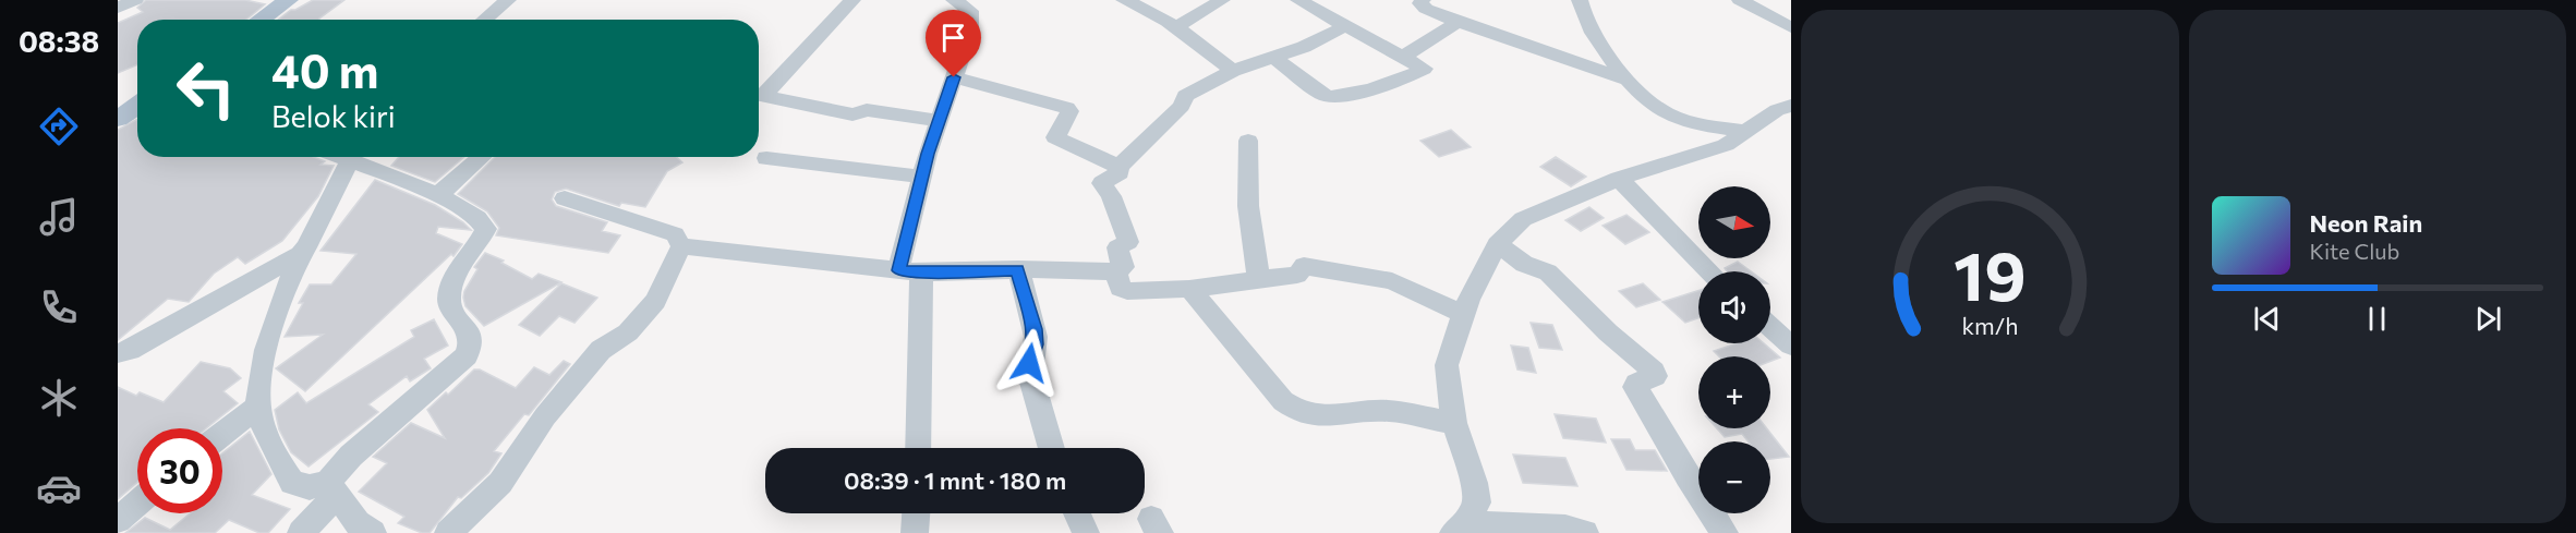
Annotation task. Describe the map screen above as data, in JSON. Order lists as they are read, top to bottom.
{
  "north": "right",
  "page": {
    "tabs": "08:38",
    "turn": ["40 m", "Belok kiri"],
    "map_buttons": ["+", "−"],
    "song": ["Neon Rain", "Kite Club"],
    "limit": "30",
    "trip": "08:39 · 1 mnt · 180 m",
    "gauge": ["19", "km/h"]
  }
}
